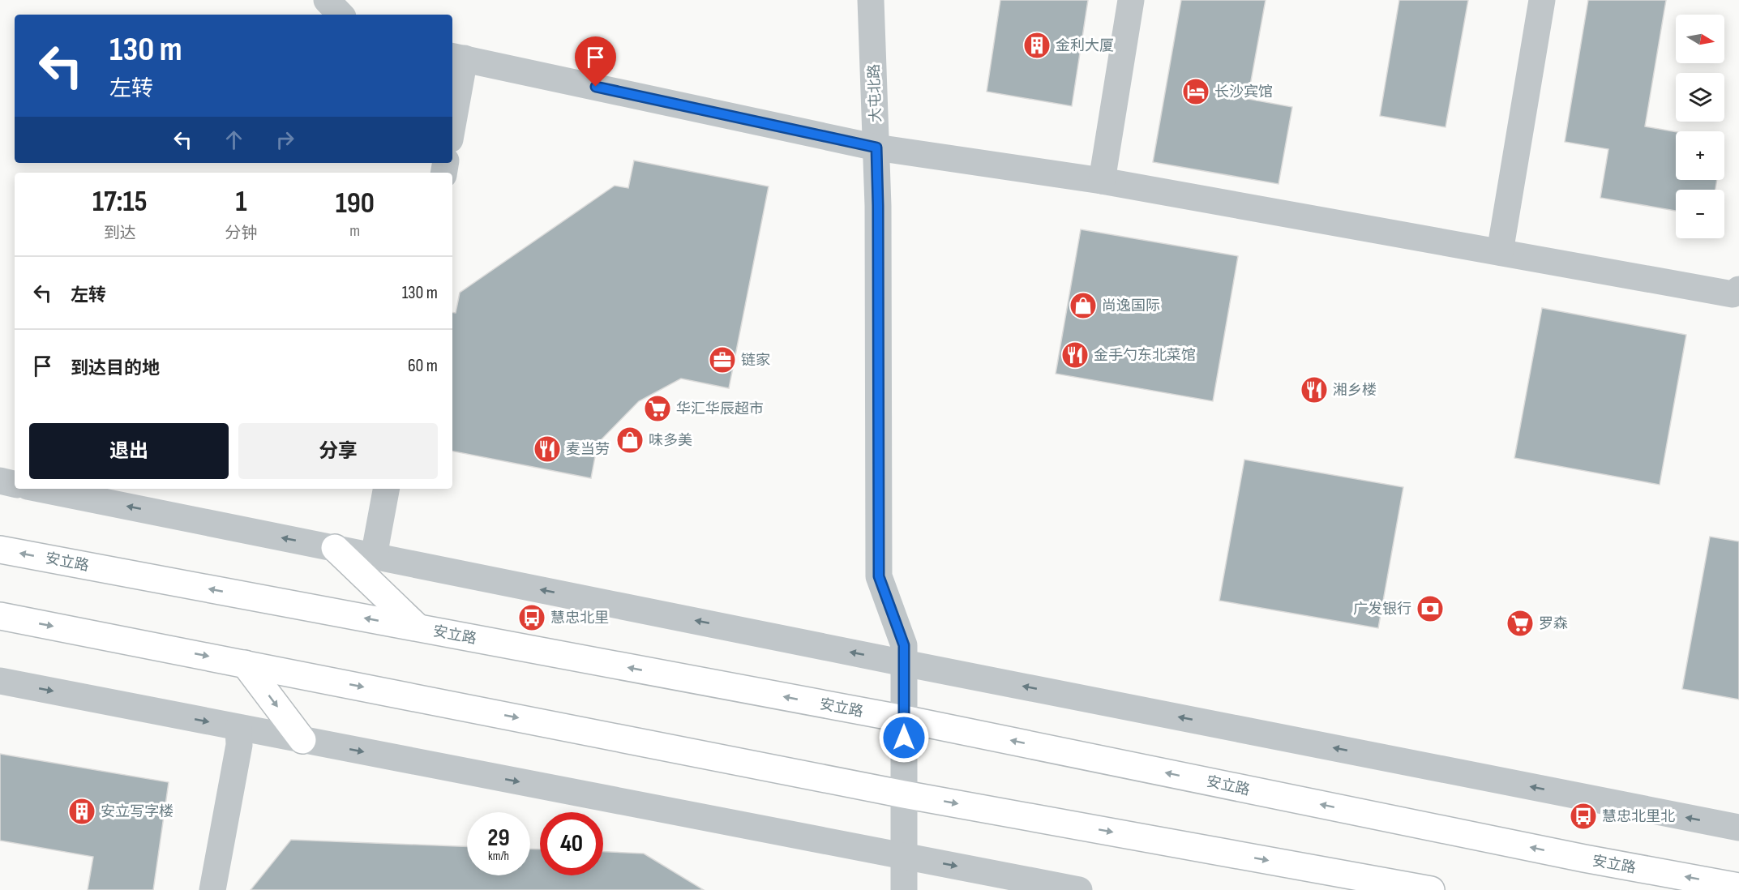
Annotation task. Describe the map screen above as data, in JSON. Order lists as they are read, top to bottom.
{
  "streets": {
    "main road": ["安立路"],
    "street": ["大屯北路"]
  },
  "crossings": [
    ["大屯北路", "安立路"]
  ],
  "places": {
    "building": ["金利大厦", "安立写字楼"],
    "hotel": ["长沙宾馆"],
    "shop": ["尚逸国际", "味多美"],
    "restaurant": ["金手勺东北菜馆", "湘乡楼", "麦当劳"],
    "office": ["链家"],
    "supermarket": ["华汇华辰超市", "罗森"],
    "bank": ["广发银行"],
    "bus stop": ["慧忠北里", "慧忠北里北"]
  },
  "north": "right",
  "page": {
    "map_buttons": ["+", "−"],
    "turn": ["130 m", "左转"],
    "eta": [
      "17:15",
      "到达",
      "1",
      "分钟",
      "190",
      "m"
    ],
    "list": [
      {
        "name": "左转",
        "value": "130 m"
      },
      {
        "name": "到达目的地",
        "value": "60 m"
      }
    ],
    "buttons": ["退出", "分享"],
    "speed": "29 km/h",
    "limit": "40"
  }
}
